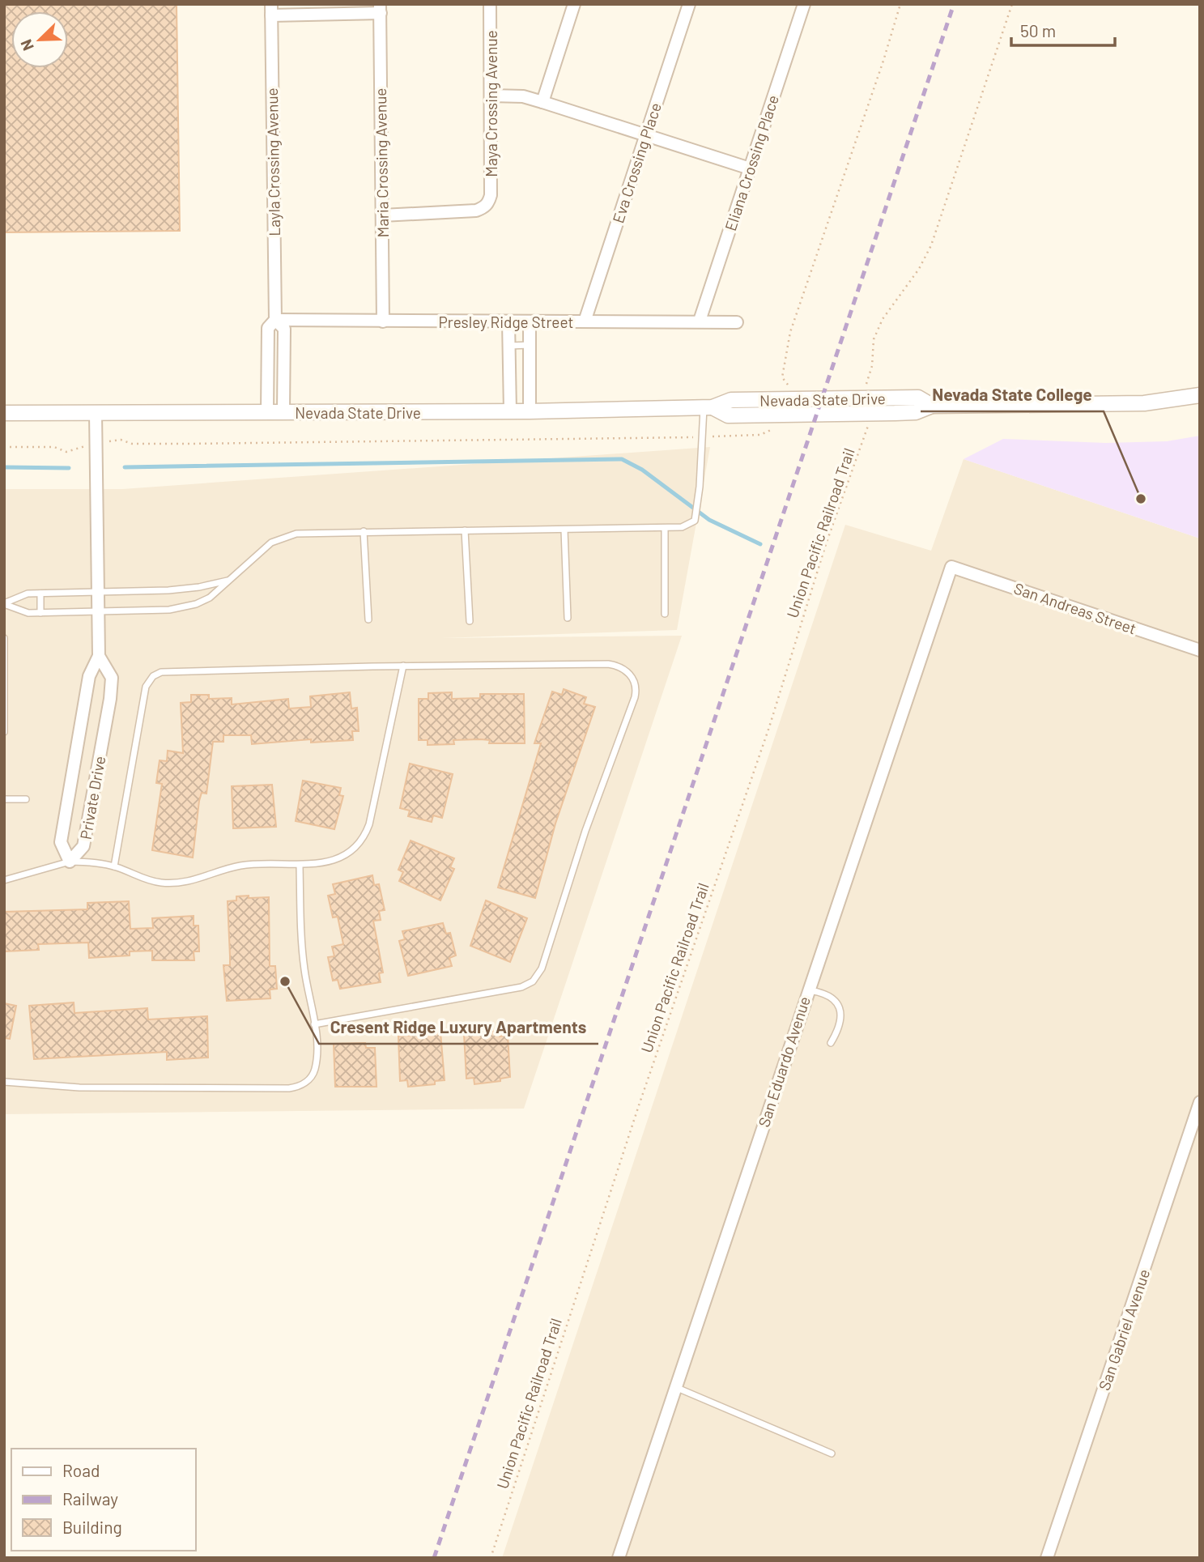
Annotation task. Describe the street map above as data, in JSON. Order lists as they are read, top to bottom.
{
  "streets": {
    "street": [
      "Maya Crossing Avenue",
      "Layla Crossing Avenue",
      "Maria Crossing Avenue",
      "Eva Crossing Place",
      "Eliana Crossing Place",
      "Presley Ridge Street",
      "Nevada State Drive",
      "San Andreas Street",
      "Private Drive",
      "San Eduardo Avenue",
      "San Gabriel Avenue"
    ],
    "path": ["Union Pacific Railroad Trail"]
  },
  "crossings": [
    ["Maya Crossing Avenue", "Maria Crossing Avenue"],
    ["Layla Crossing Avenue", "Presley Ridge Street"],
    ["Layla Crossing Avenue", "Nevada State Drive"],
    ["Maria Crossing Avenue", "Presley Ridge Street"],
    ["Eva Crossing Place", "Presley Ridge Street"],
    ["Eliana Crossing Place", "Presley Ridge Street"],
    ["Nevada State Drive", "Union Pacific Railroad Trail"],
    ["Nevada State Drive", "Private Drive"],
    ["San Andreas Street", "San Eduardo Avenue"]
  ],
  "places": ["Nevada State College", "Cresent Ridge Luxury Apartments"],
  "legend": ["Road", "Railway", "Building"],
  "scale_bar": "50 m",
  "north": "bottom left"
}
